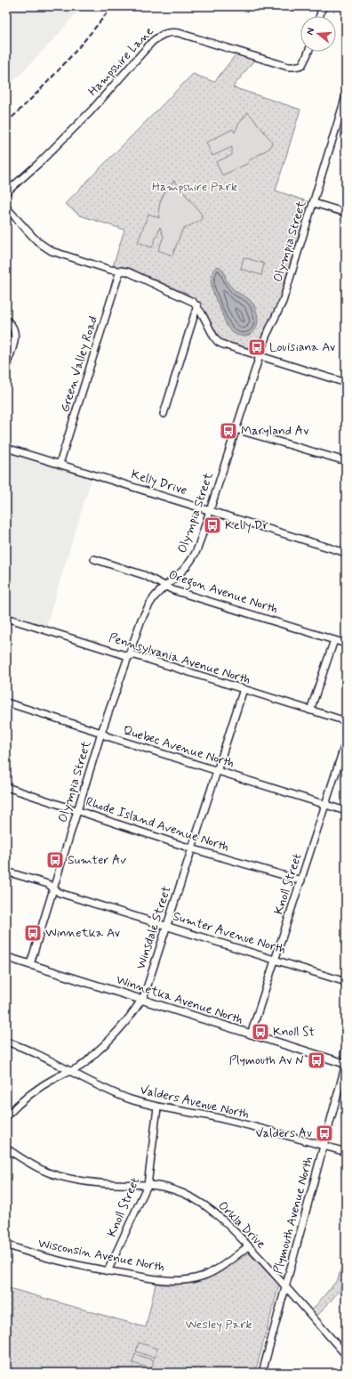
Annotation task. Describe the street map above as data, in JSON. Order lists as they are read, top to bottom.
{
  "streets": {
    "main road": ["Winnetka Avenue North"],
    "street": [
      "Hampshire Lane",
      "Olympia Street",
      "Green Valley Road",
      "Kelly Drive",
      "Oregon Avenue North",
      "Pennsylvania Avenue North",
      "Quebec Avenue North",
      "Rhode Island Avenue North",
      "Knoll Street",
      "Winsdale Street",
      "Sumter Avenue North",
      "Valders Avenue North",
      "Plymouth Avenue North",
      "Orkla Drive",
      "Wisconsin Avenue North"
    ]
  },
  "crossings": [
    ["Olympia Street", "Kelly Drive"],
    ["Olympia Street", "Oregon Avenue North"],
    ["Olympia Street", "Pennsylvania Avenue North"],
    ["Olympia Street", "Quebec Avenue North"],
    ["Olympia Street", "Rhode Island Avenue North"],
    ["Olympia Street", "Sumter Avenue North"],
    ["Olympia Street", "Winnetka Avenue North"],
    ["Green Valley Road", "Kelly Drive"],
    ["Pennsylvania Avenue North", "Winsdale Street"],
    ["Quebec Avenue North", "Knoll Street"],
    ["Quebec Avenue North", "Winsdale Street"],
    ["Rhode Island Avenue North", "Knoll Street"],
    ["Rhode Island Avenue North", "Winsdale Street"],
    ["Knoll Street", "Sumter Avenue North"],
    ["Knoll Street", "Winnetka Avenue North"],
    ["Knoll Street", "Valders Avenue North"],
    ["Knoll Street", "Orkla Drive"],
    ["Knoll Street", "Wisconsin Avenue North"],
    ["Winsdale Street", "Sumter Avenue North"],
    ["Winsdale Street", "Winnetka Avenue North"],
    ["Winsdale Street", "Valders Avenue North"],
    ["Winnetka Avenue North", "Plymouth Avenue North"],
    ["Valders Avenue North", "Plymouth Avenue North"],
    ["Plymouth Avenue North", "Orkla Drive"],
    ["Orkla Drive", "Wisconsin Avenue North"]
  ],
  "parks": ["Hampshire Park", "Wesley Park"],
  "places": {
    "bus stop": [
      "Louisiana Av",
      "Maryland Av",
      "Kelly Dr",
      "Sumter Av",
      "Winnetka Av",
      "Knoll St",
      "Plymouth Av N",
      "Valders Av"
    ]
  },
  "north": "left"
}
